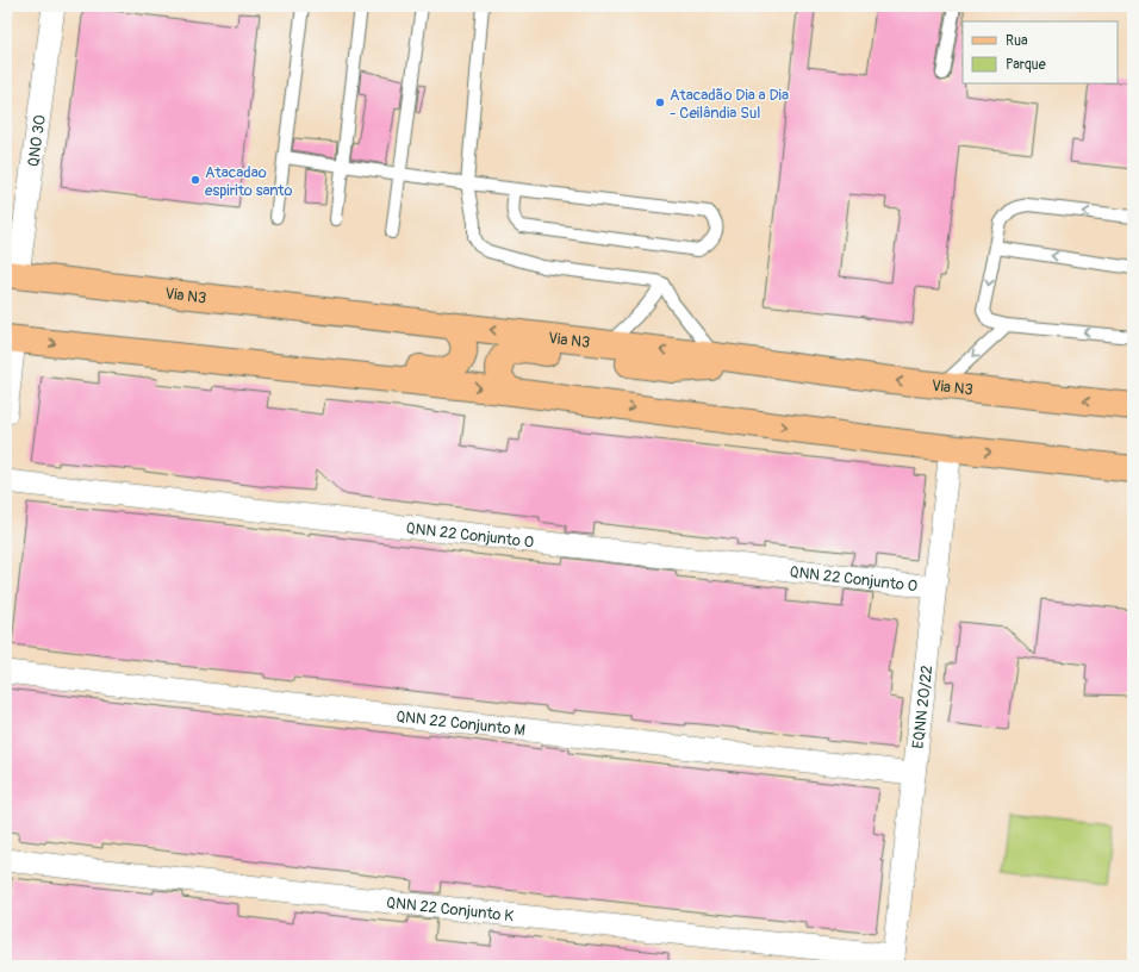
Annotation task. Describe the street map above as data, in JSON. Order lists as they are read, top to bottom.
{
  "streets": {
    "main road": ["Via N3"],
    "street": [
      "QNO 30",
      "QNN 22 Conjunto O",
      "EQNN 20/22",
      "QNN 22 Conjunto M",
      "QNN 22 Conjunto K"
    ]
  },
  "crossings": [
    ["QNO 30", "Via N3"],
    ["QNN 22 Conjunto O", "EQNN 20/22"],
    ["EQNN 20/22", "QNN 22 Conjunto M"],
    ["EQNN 20/22", "QNN 22 Conjunto K"]
  ],
  "places": ["Atacadão Dia a Dia - Ceilândia Sul", "Atacadao espirito santo"],
  "legend": ["Rua", "Parque"]
}
